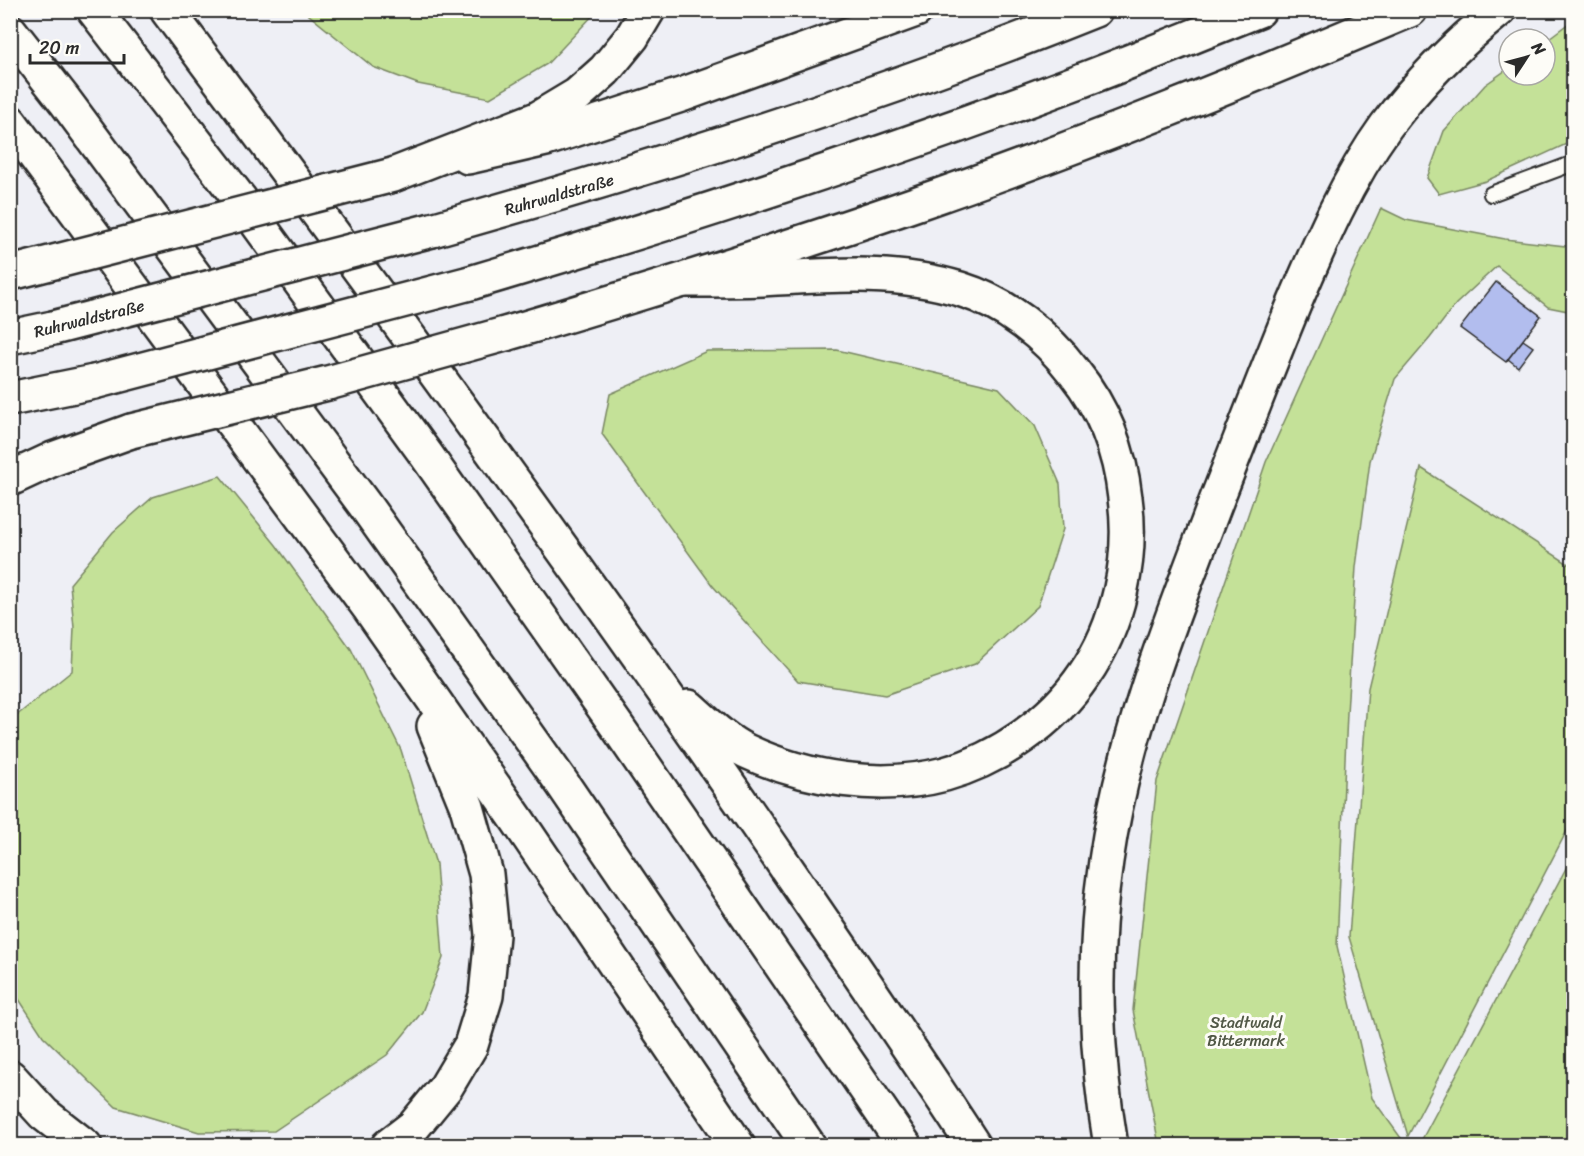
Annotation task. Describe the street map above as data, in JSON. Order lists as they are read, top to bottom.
{
  "streets": {
    "highway": ["Ruhrwaldstraße"]
  },
  "parks": ["Stadtwald Bittermark"],
  "scale_bar": "20 m",
  "north": "top right"
}
